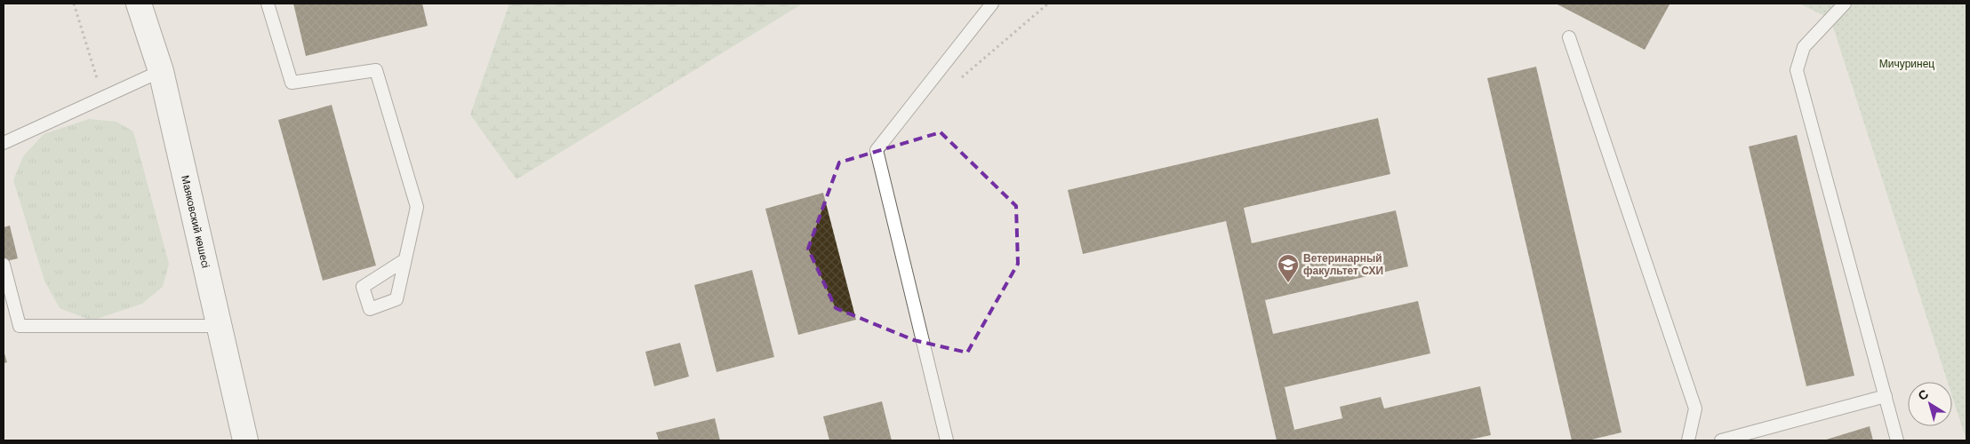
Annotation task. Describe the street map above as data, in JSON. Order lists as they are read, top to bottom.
{
  "streets": {
    "main road": ["Маяковский көшесі"]
  },
  "parks": ["Мичуринец"],
  "places": {
    "school or university": ["Ветеринарный факультет СХИ"]
  },
  "north": "top left"
}
